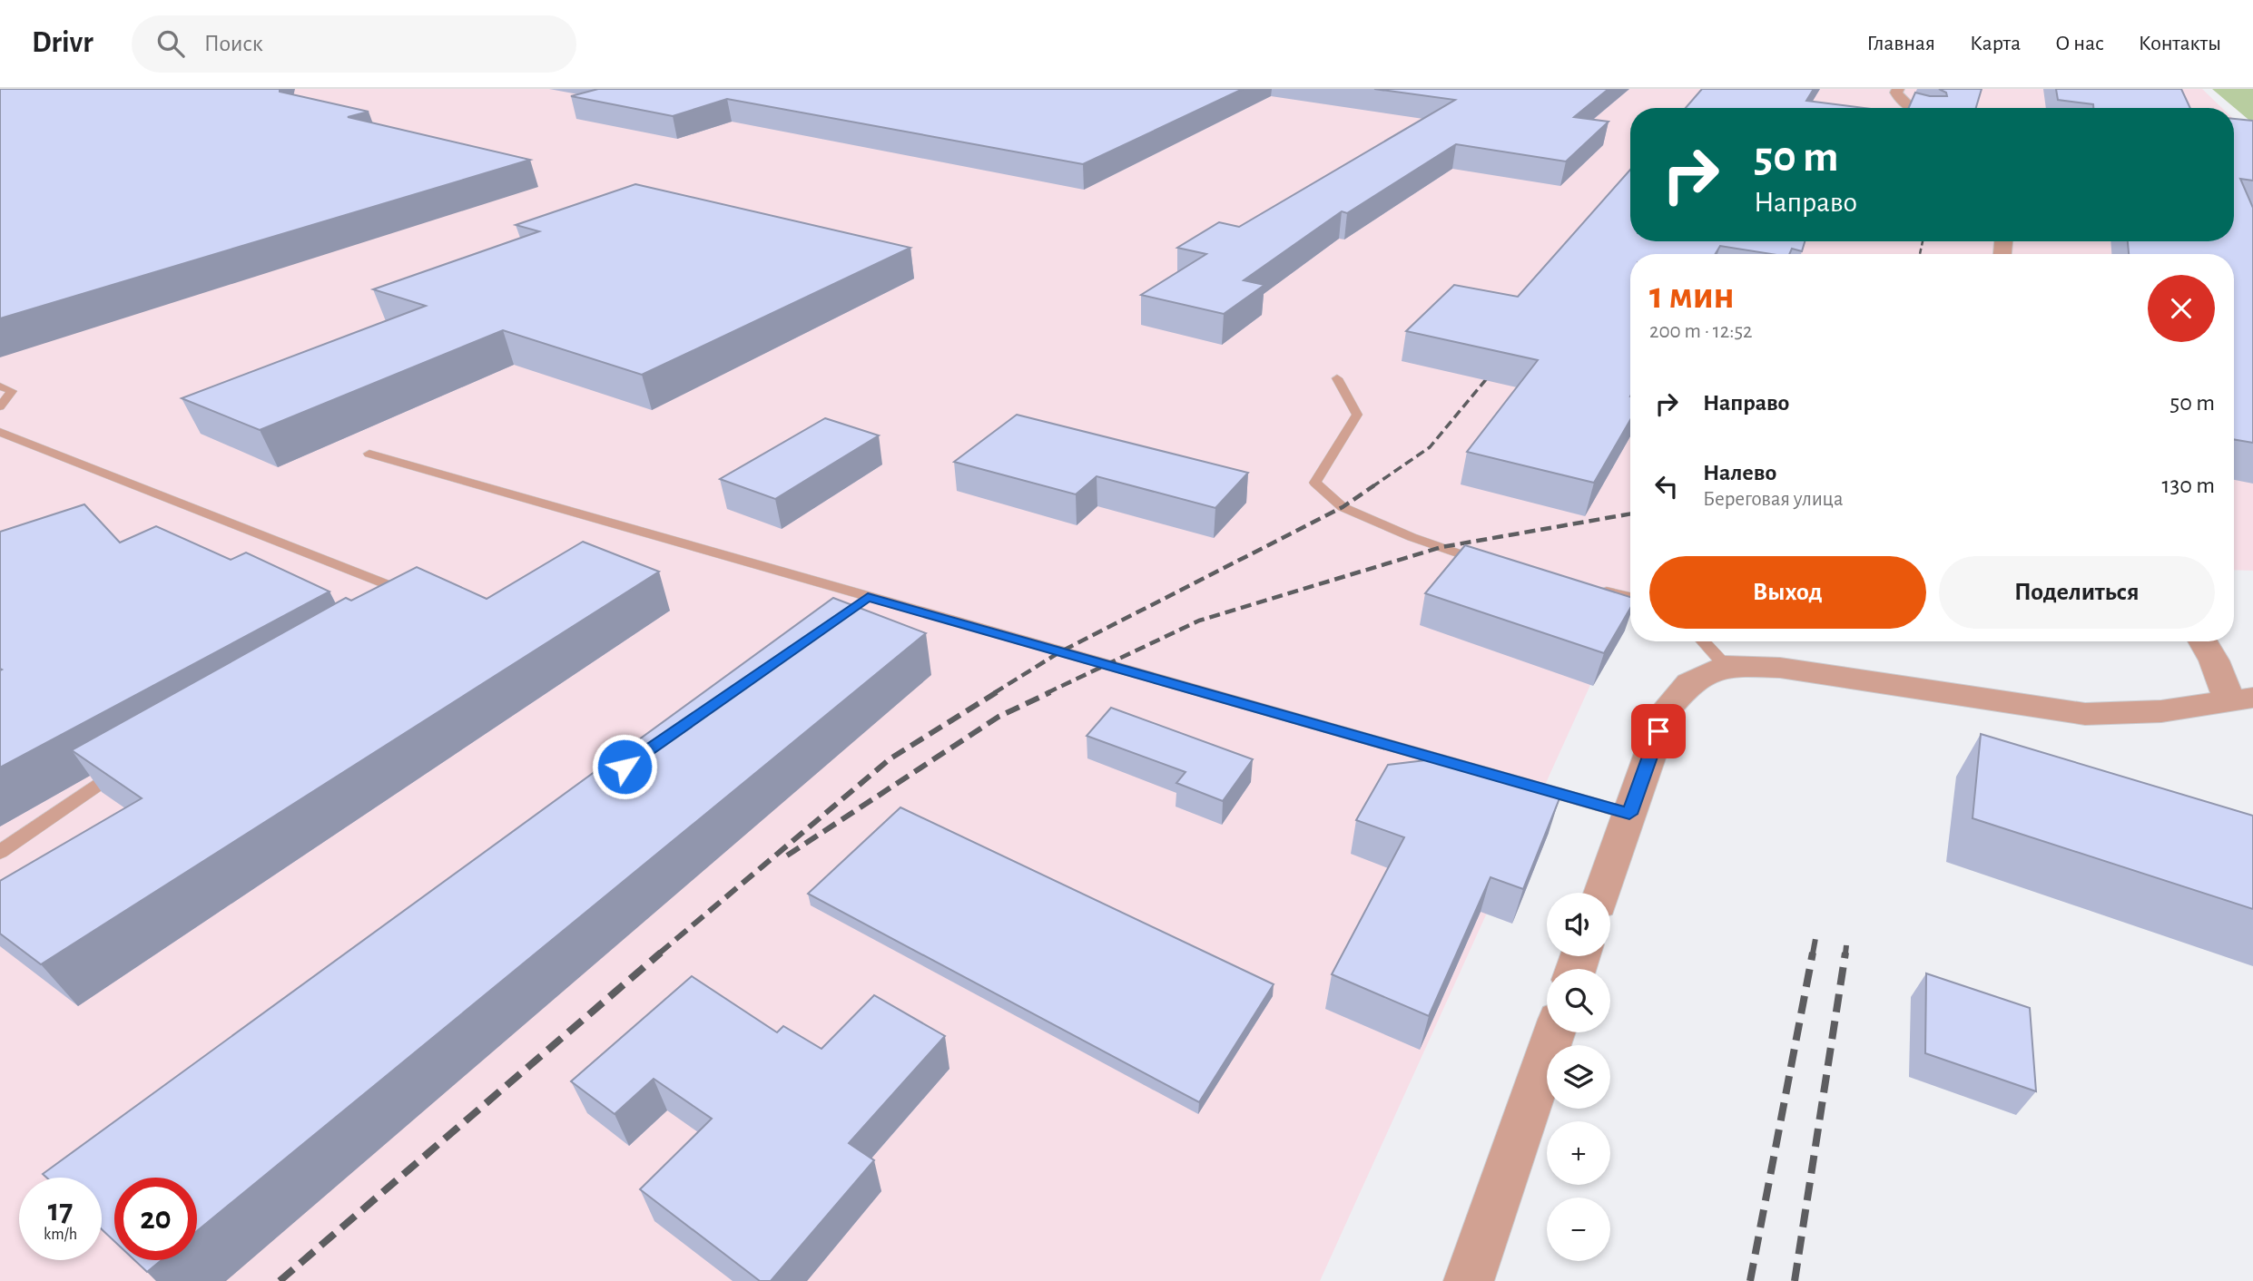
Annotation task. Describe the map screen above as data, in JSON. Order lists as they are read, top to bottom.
{
  "page": {
    "header": "Drivr",
    "search": "Поиск",
    "nav": [
      "Главная",
      "Карта",
      "О нас",
      "Контакты"
    ],
    "turn": ["50 m", "Направо"],
    "heading": ["1 мин", "200 m · 12:52"],
    "list": [
      {
        "name": "Направо",
        "value": "50 m"
      },
      {
        "name": "Налево",
        "note": "Береговая улица",
        "value": "130 m"
      }
    ],
    "buttons": ["Выход", "Поделиться"],
    "map_buttons": ["+", "−"],
    "speed": "17 km/h",
    "limit": "20"
  }
}
